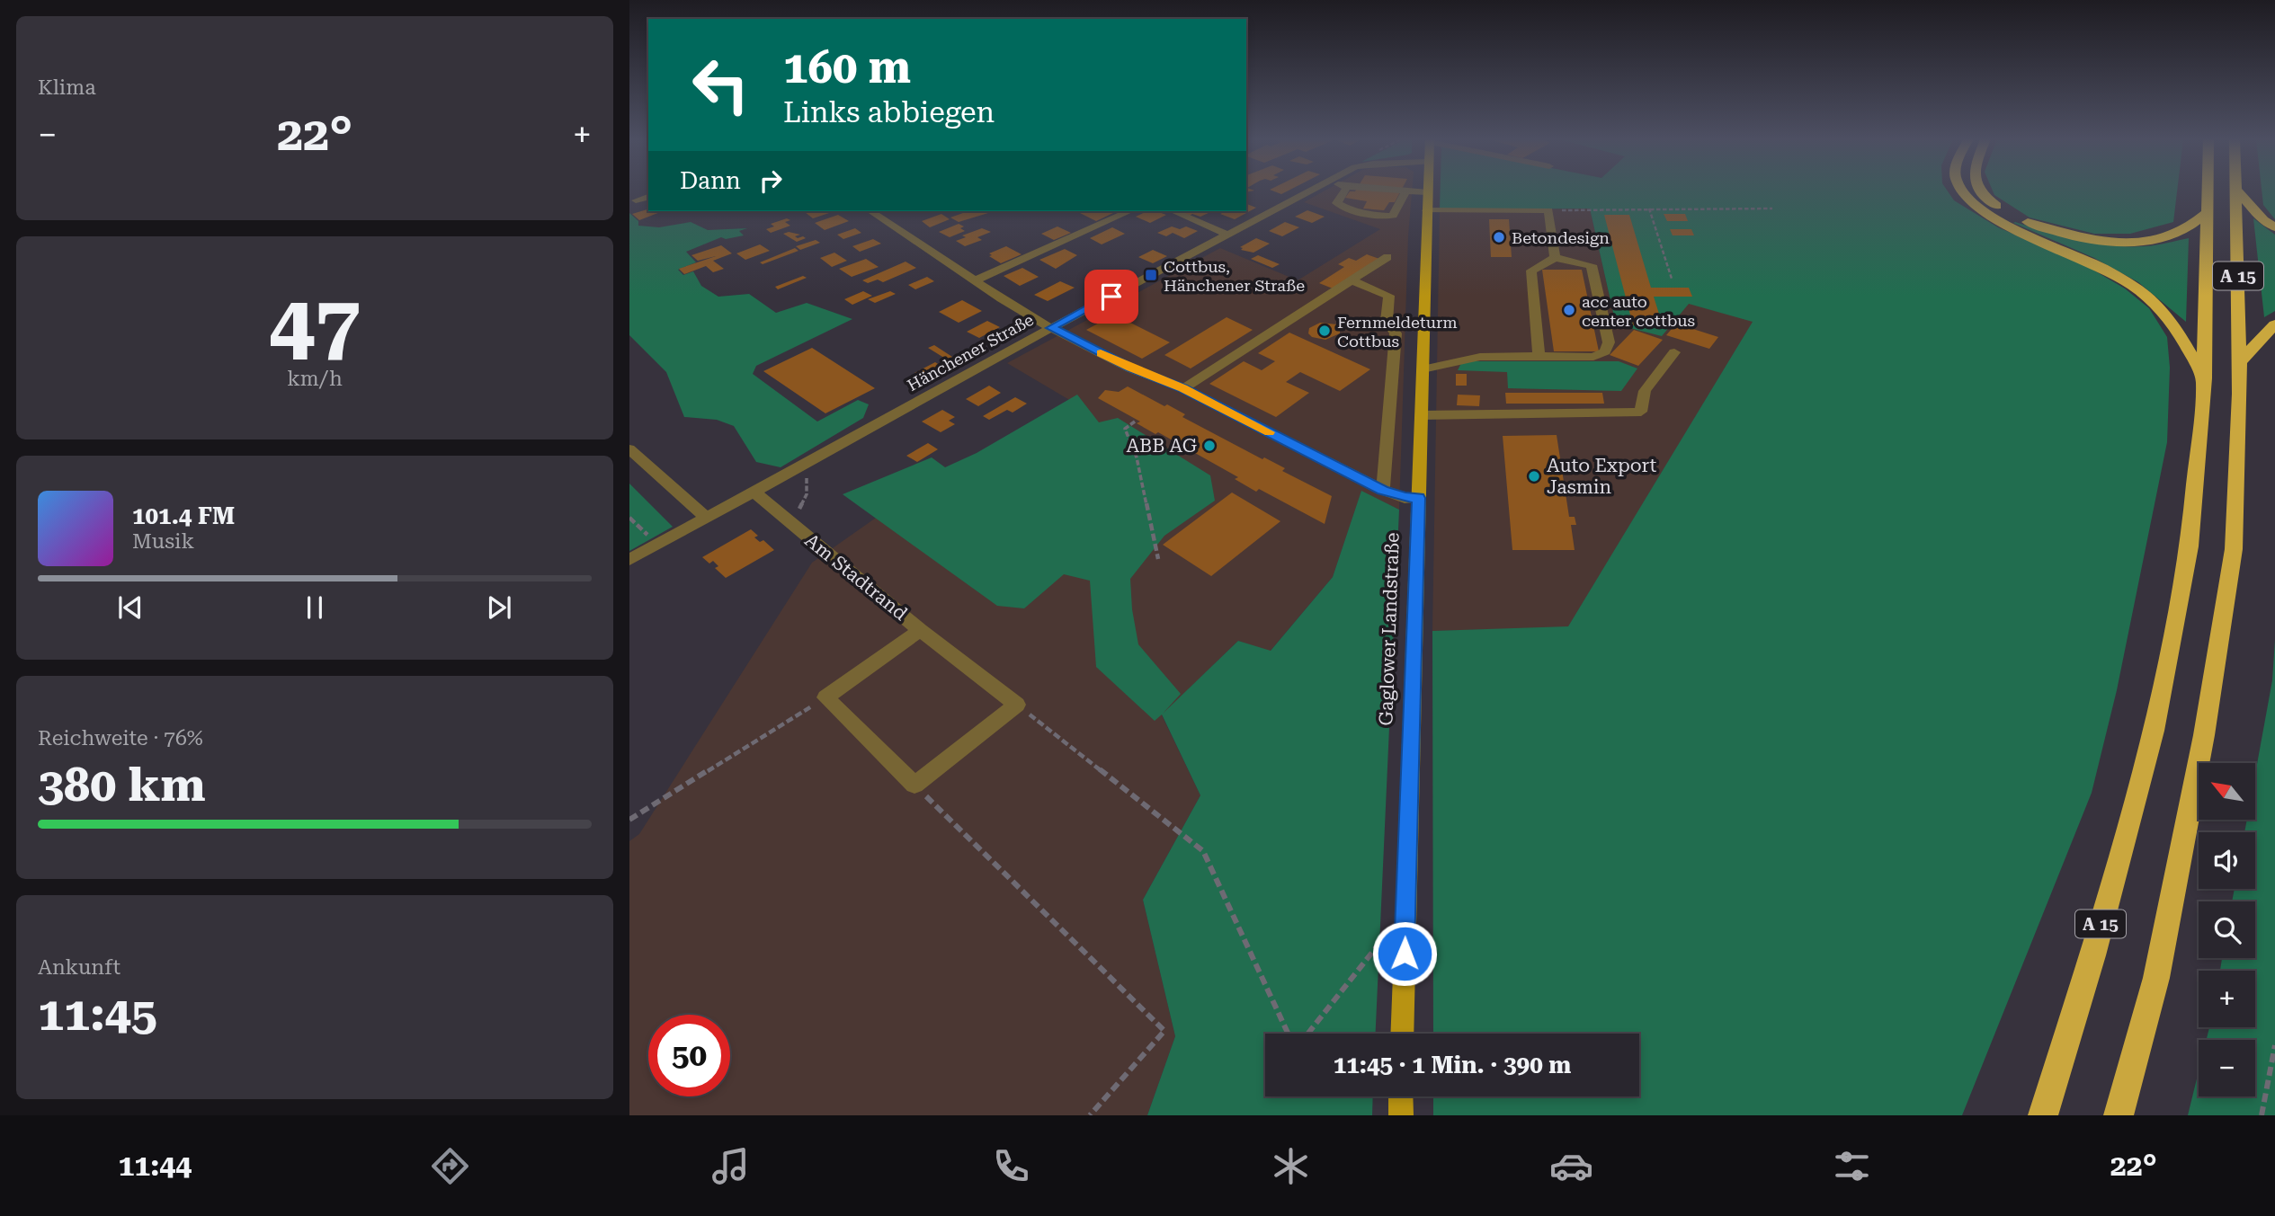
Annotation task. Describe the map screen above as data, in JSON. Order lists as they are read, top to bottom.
{
  "streets": {
    "highway": ["A 15"],
    "main road": ["Gaglower Landstraße"],
    "street": ["Hänchener Straße", "Am Stadtrand"]
  },
  "crossings": [
    ["Hänchener Straße", "Am Stadtrand"]
  ],
  "places": {
    "other": [
      "Betondesign",
      "acc auto center cottbus",
      "Fernmeldeturm Cottbus",
      "ABB AG",
      "Auto Export Jasmin"
    ],
    "transit": ["Cottbus, Hänchener Straße"]
  },
  "north": "top left",
  "page": {
    "tile": [
      "Klima",
      ["47", "km/h"],
      ["Reichweite · 76%", "380 km"],
      ["Ankunft", "11:45"]
    ],
    "turn": ["160 m", "Links abbiegen"],
    "heat": ["−", "22°", "+"],
    "then": "Dann",
    "song": ["101.4 FM", "Musik"],
    "map_buttons": ["+", "−"],
    "limit": "50",
    "trip": "11:45 · 1 Min. · 390 m",
    "tabs": ["11:44", "22°"]
  }
}
